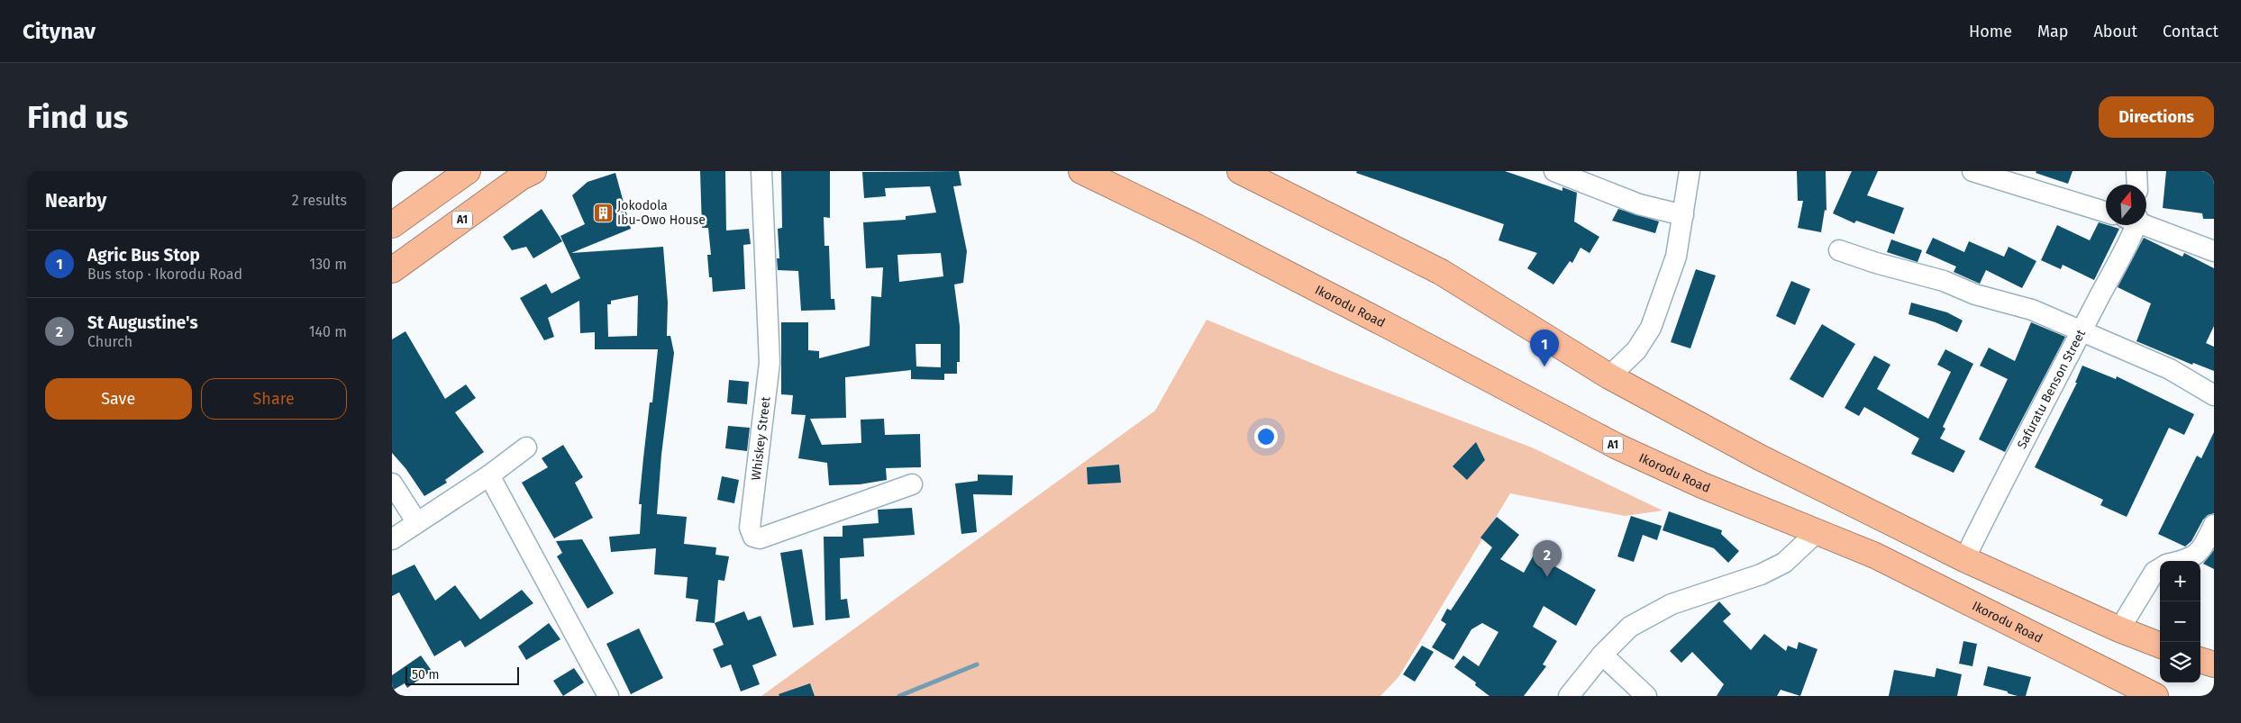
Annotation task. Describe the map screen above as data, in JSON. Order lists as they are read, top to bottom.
{
  "streets": {
    "highway": ["A1", "Ikorodu Road"],
    "street": ["Safuratu Benson Street", "Whiskey Street"]
  },
  "places": {
    "building": ["Jokodola Ibu-Owo House"]
  },
  "scale_bar": "50 m",
  "north": "top",
  "page": {
    "header": "Citynav",
    "nav": [
      "Home",
      "Map",
      "About",
      "Contact"
    ],
    "buttons": [
      "Directions",
      ["Save", "Share"]
    ],
    "title": "Find us",
    "heading": ["Nearby", "2 results"],
    "list": [
      {
        "mark": "1",
        "name": "Agric Bus Stop",
        "note": "Bus stop · Ikorodu Road",
        "value": "130 m"
      },
      {
        "mark": "2",
        "name": "St Augustine's",
        "note": "Church",
        "value": "140 m"
      }
    ],
    "pins": ["1", "2"],
    "map_buttons": ["+", "−"],
    "scale": "50 m"
  }
}
